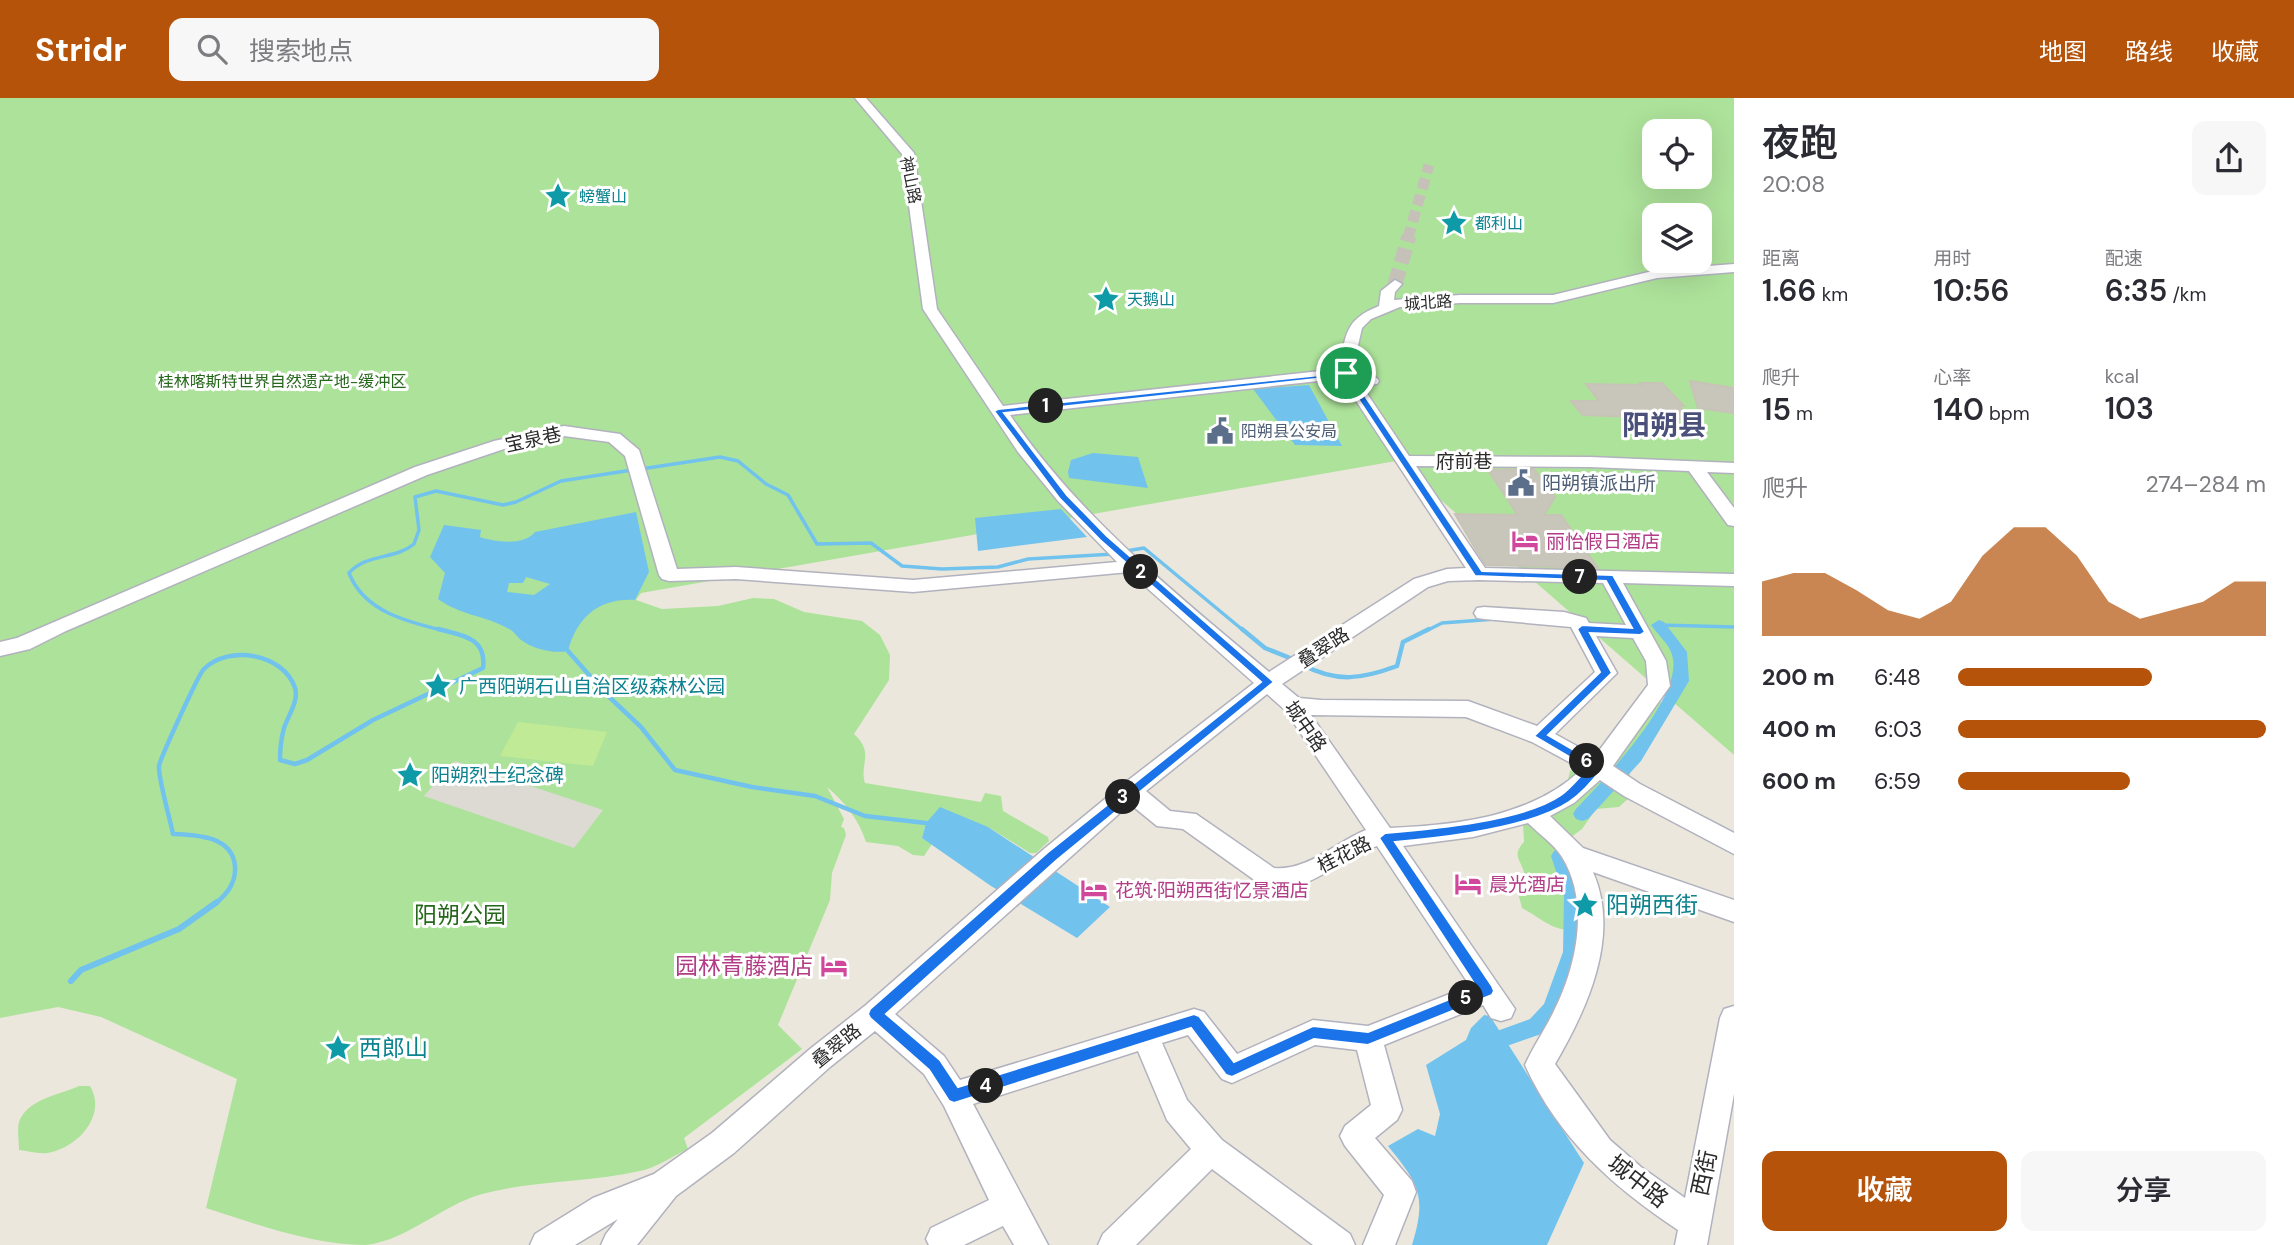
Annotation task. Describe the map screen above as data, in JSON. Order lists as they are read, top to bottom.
{
  "streets": {
    "street": [
      "神山路",
      "城北路",
      "宝泉巷",
      "府前巷",
      "叠翠路",
      "城中路",
      "桂花路",
      "西街"
    ]
  },
  "crossings": [
    ["神山路", "城中路"],
    ["宝泉巷", "城中路"],
    ["叠翠路", "城中路"],
    ["叠翠路", "桂花路"],
    ["城中路", "桂花路"],
    ["城中路", "西街"]
  ],
  "districts": ["阳朔县"],
  "parks": ["桂林喀斯特世界自然遗产地-缓冲区", "阳朔公园"],
  "places": {
    "place": [
      "螃蟹山",
      "都利山",
      "天鹅山",
      "广西阳朔石山自治区级森林公园",
      "阳朔烈士纪念碑",
      "阳朔西街",
      "西郎山"
    ],
    "public building": ["阳朔县公安局", "阳朔镇派出所"],
    "hotel": [
      "丽怡假日酒店",
      "晨光酒店",
      "花筑·阳朔西街忆景酒店",
      "园林青藤酒店"
    ]
  },
  "page": {
    "header": "Stridr",
    "search": "搜索地点",
    "nav": ["地图", "路线", "收藏"],
    "heading": ["夜跑", "20:08"],
    "stats": [
      ["距离", "1.66 km"],
      ["用时", "10:56"],
      ["配速", "6:35 /km"],
      ["爬升", "15 m"],
      ["心率", "140 bpm"],
      ["kcal", "103"]
    ],
    "pins": [
      "1",
      "2",
      "7",
      "6",
      "3",
      "5",
      "4"
    ],
    "chart": ["爬升", "274–284 m"],
    "list": [
      {
        "name": "200 m",
        "note": "6:48"
      },
      {
        "name": "400 m",
        "note": "6:03"
      },
      {
        "name": "600 m",
        "note": "6:59"
      }
    ],
    "buttons": ["收藏", "分享"]
  }
}
